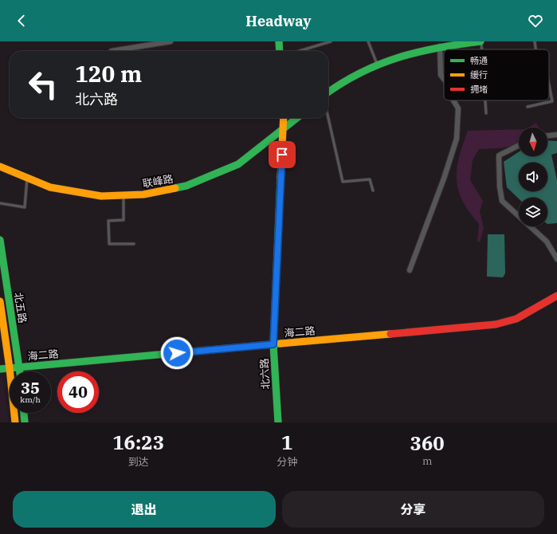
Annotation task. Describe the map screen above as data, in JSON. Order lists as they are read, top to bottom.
{
  "streets": {
    "street": [
      "联峰路",
      "北五路",
      "海二路",
      "北六路"
    ]
  },
  "crossings": [
    ["联峰路", "北六路"],
    ["北五路", "海二路"],
    ["海二路", "北六路"]
  ],
  "legend": ["畅通", "缓行", "拥堵"],
  "north": "bottom",
  "page": {
    "header": "Headway",
    "turn": ["120 m", "北六路"],
    "speed": "35 km/h",
    "limit": "40",
    "eta": [
      "16:23",
      "到达",
      "1",
      "分钟",
      "360",
      "m"
    ],
    "buttons": ["退出", "分享"]
  }
}
